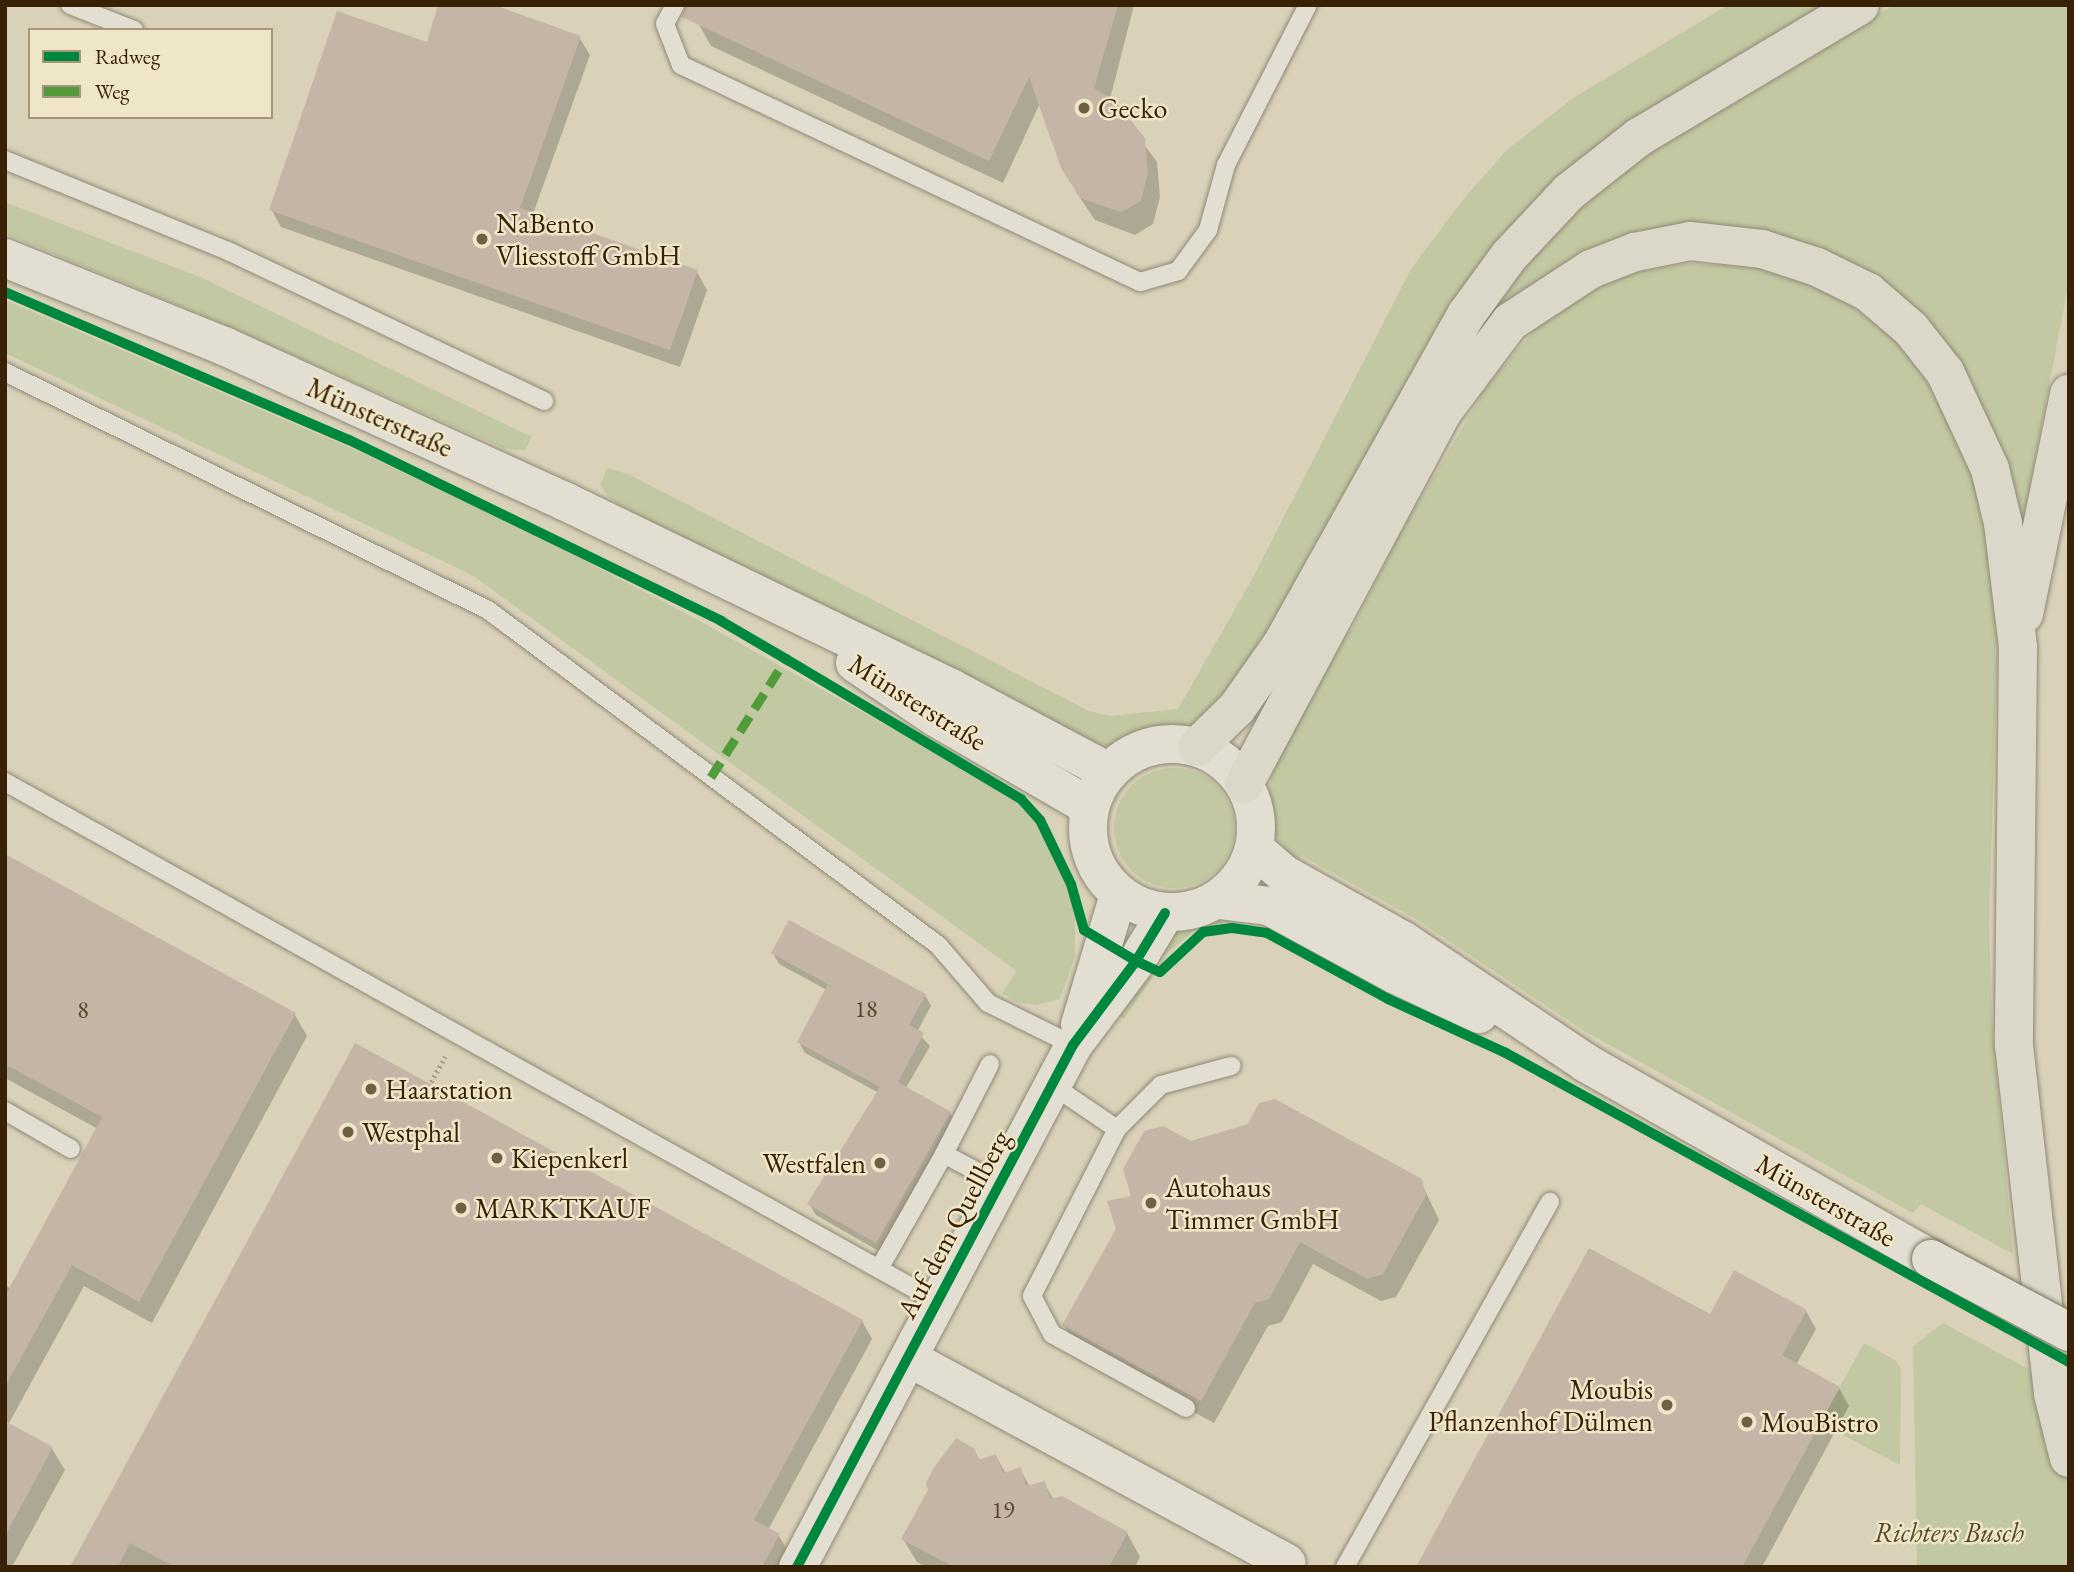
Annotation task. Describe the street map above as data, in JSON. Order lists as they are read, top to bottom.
{
  "streets": {
    "main road": ["Münsterstraße"],
    "street": ["Auf dem Quellberg"]
  },
  "crossings": [
    ["Münsterstraße", "Auf dem Quellberg"]
  ],
  "parks": ["Richters Busch"],
  "places": [
    "Gecko",
    "NaBento Vliesstoff GmbH",
    "Haarstation",
    "Westphal",
    "Kiepenkerl",
    "Westfalen",
    "Autohaus Timmer GmbH",
    "MARKTKAUF",
    "Moubis Pflanzenhof Dülmen",
    "MouBistro"
  ],
  "house_numbers": ["18", "8", "19"],
  "legend": ["Radweg", "Weg"]
}
